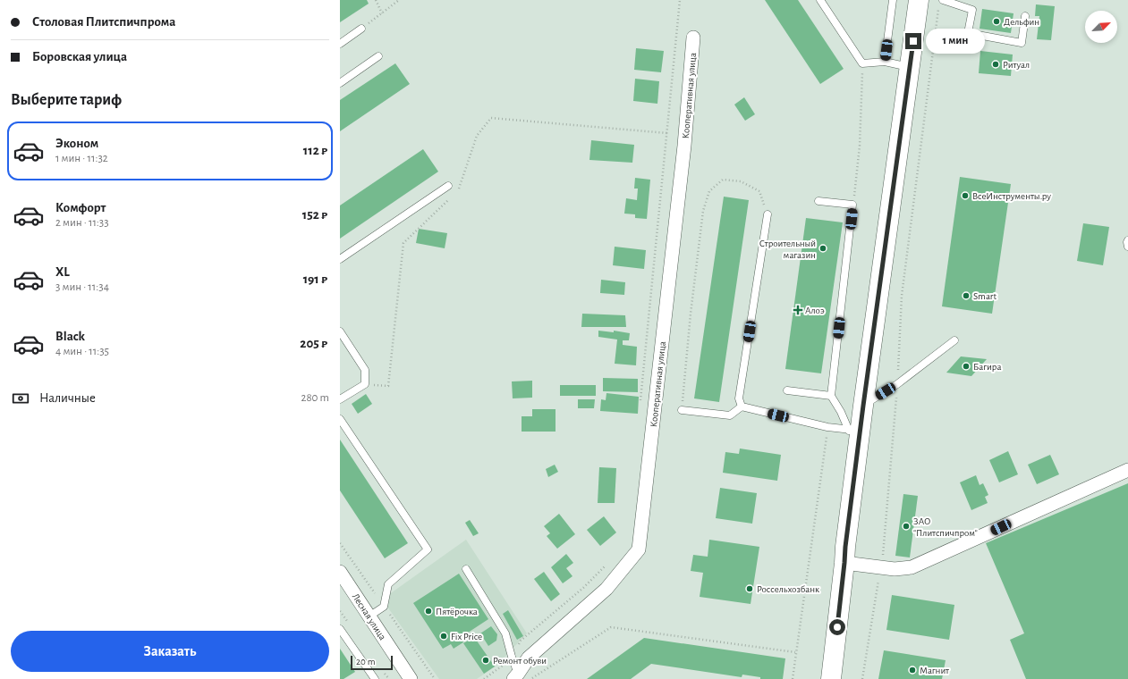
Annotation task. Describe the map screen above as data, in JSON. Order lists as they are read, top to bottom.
{
  "streets": {
    "street": ["Кооперативная улица", "Лесная улица"]
  },
  "places": {
    "other": [
      "Дельфин",
      "Ритуал",
      "ВсеИнструменты.ру",
      "Строительный магазин",
      "Smart",
      "Багира",
      "ЗАО \"Плитспичпром\"",
      "Россельхозбанк",
      "Пятёрочка",
      "Fix Price",
      "Ремонт обуви",
      "Магнит"
    ],
    "health": ["Алоэ"]
  },
  "scale_bar": "20 m",
  "north": "top right",
  "page": {
    "banner": ["Столовая Плитспичпрома", "Боровская улица"],
    "bubble": "1 мин",
    "heading": "Выберите тариф",
    "list": [
      {
        "name": "Эконом",
        "note": "1 мин · 11:32",
        "value": "112 ₽"
      },
      {
        "name": "Комфорт",
        "note": "2 мин · 11:33",
        "value": "152 ₽"
      },
      {
        "name": "XL",
        "note": "3 мин · 11:34",
        "value": "191 ₽"
      },
      {
        "name": "Black",
        "note": "4 мин · 11:35",
        "value": "205 ₽"
      }
    ],
    "pay": ["Наличные", "280 m"],
    "buttons": "Заказать",
    "scale": "20 m"
  }
}
